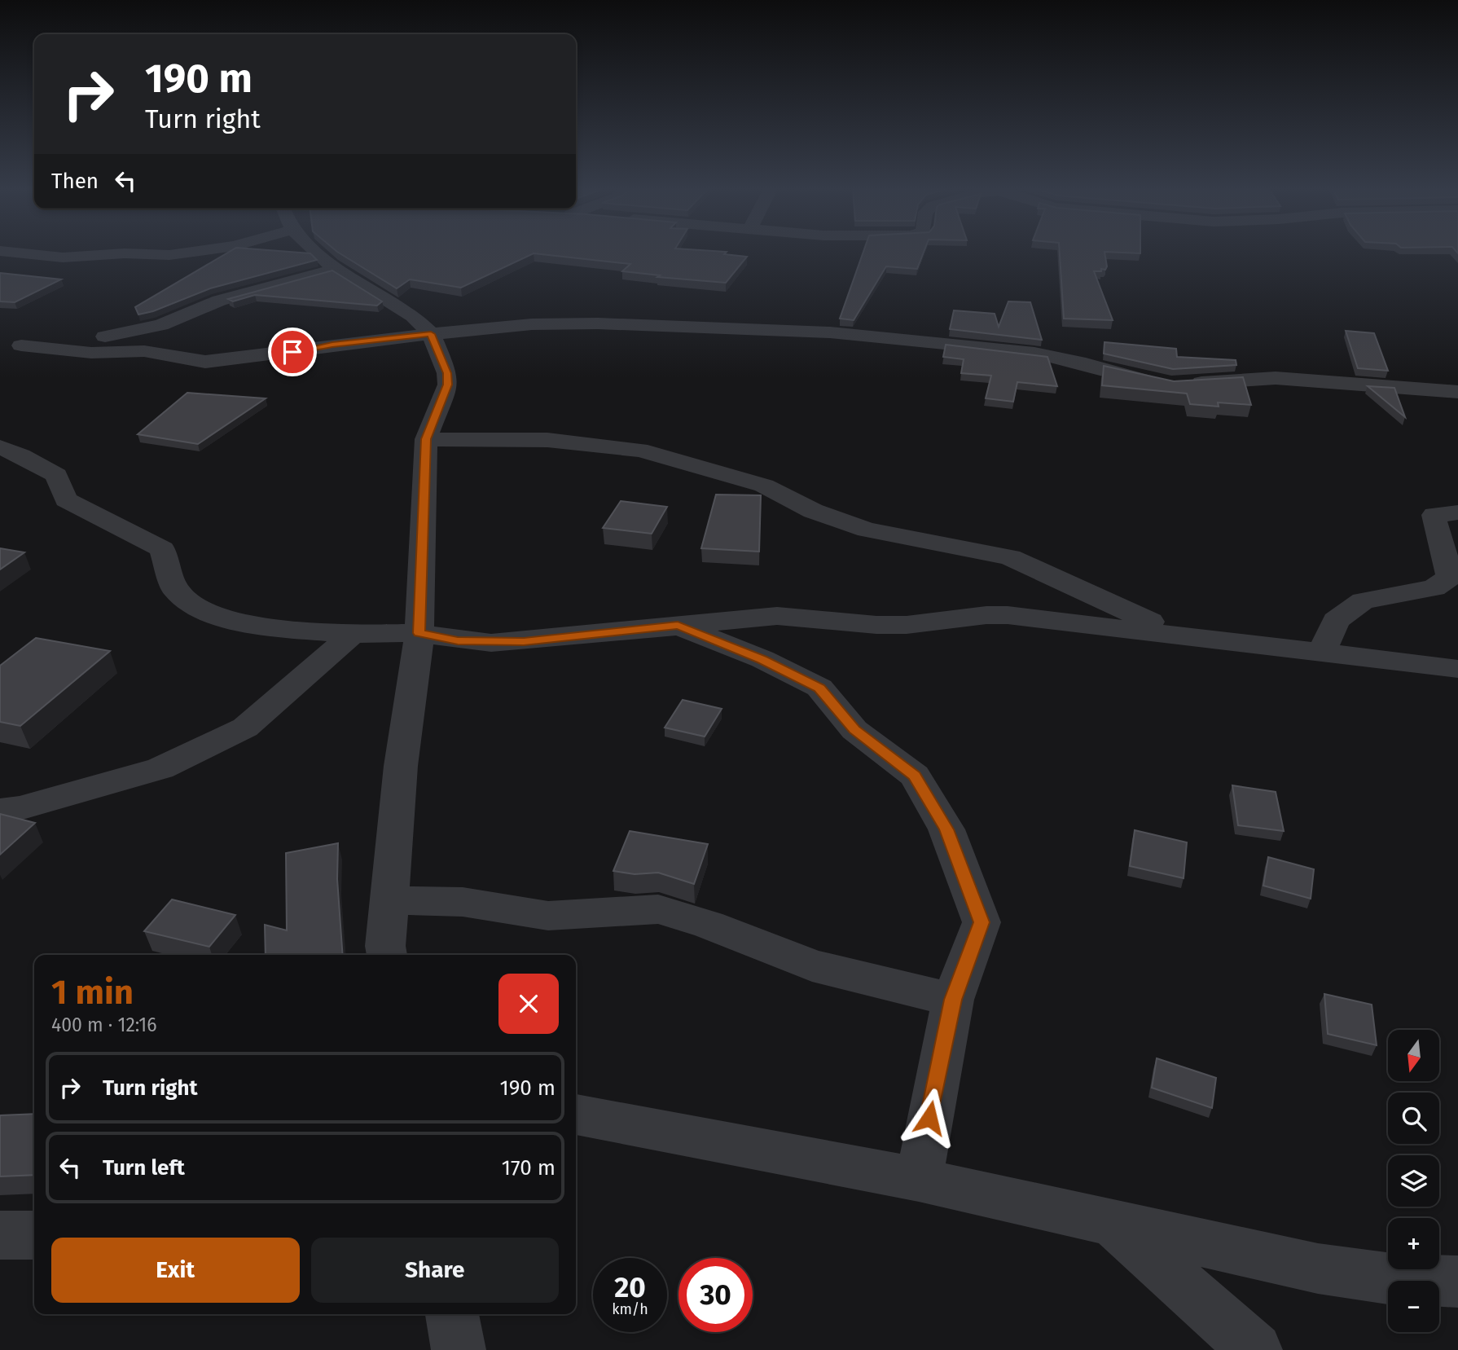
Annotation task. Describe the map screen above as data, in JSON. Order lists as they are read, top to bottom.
{
  "north": "bottom",
  "page": {
    "turn": ["190 m", "Turn right"],
    "then": "Then",
    "heading": ["1 min", "400 m · 12:16"],
    "map_buttons": ["+", "−"],
    "list": [
      {
        "name": "Turn right",
        "value": "190 m"
      },
      {
        "name": "Turn left",
        "value": "170 m"
      }
    ],
    "buttons": ["Exit", "Share"],
    "speed": "20 km/h",
    "limit": "30"
  }
}
